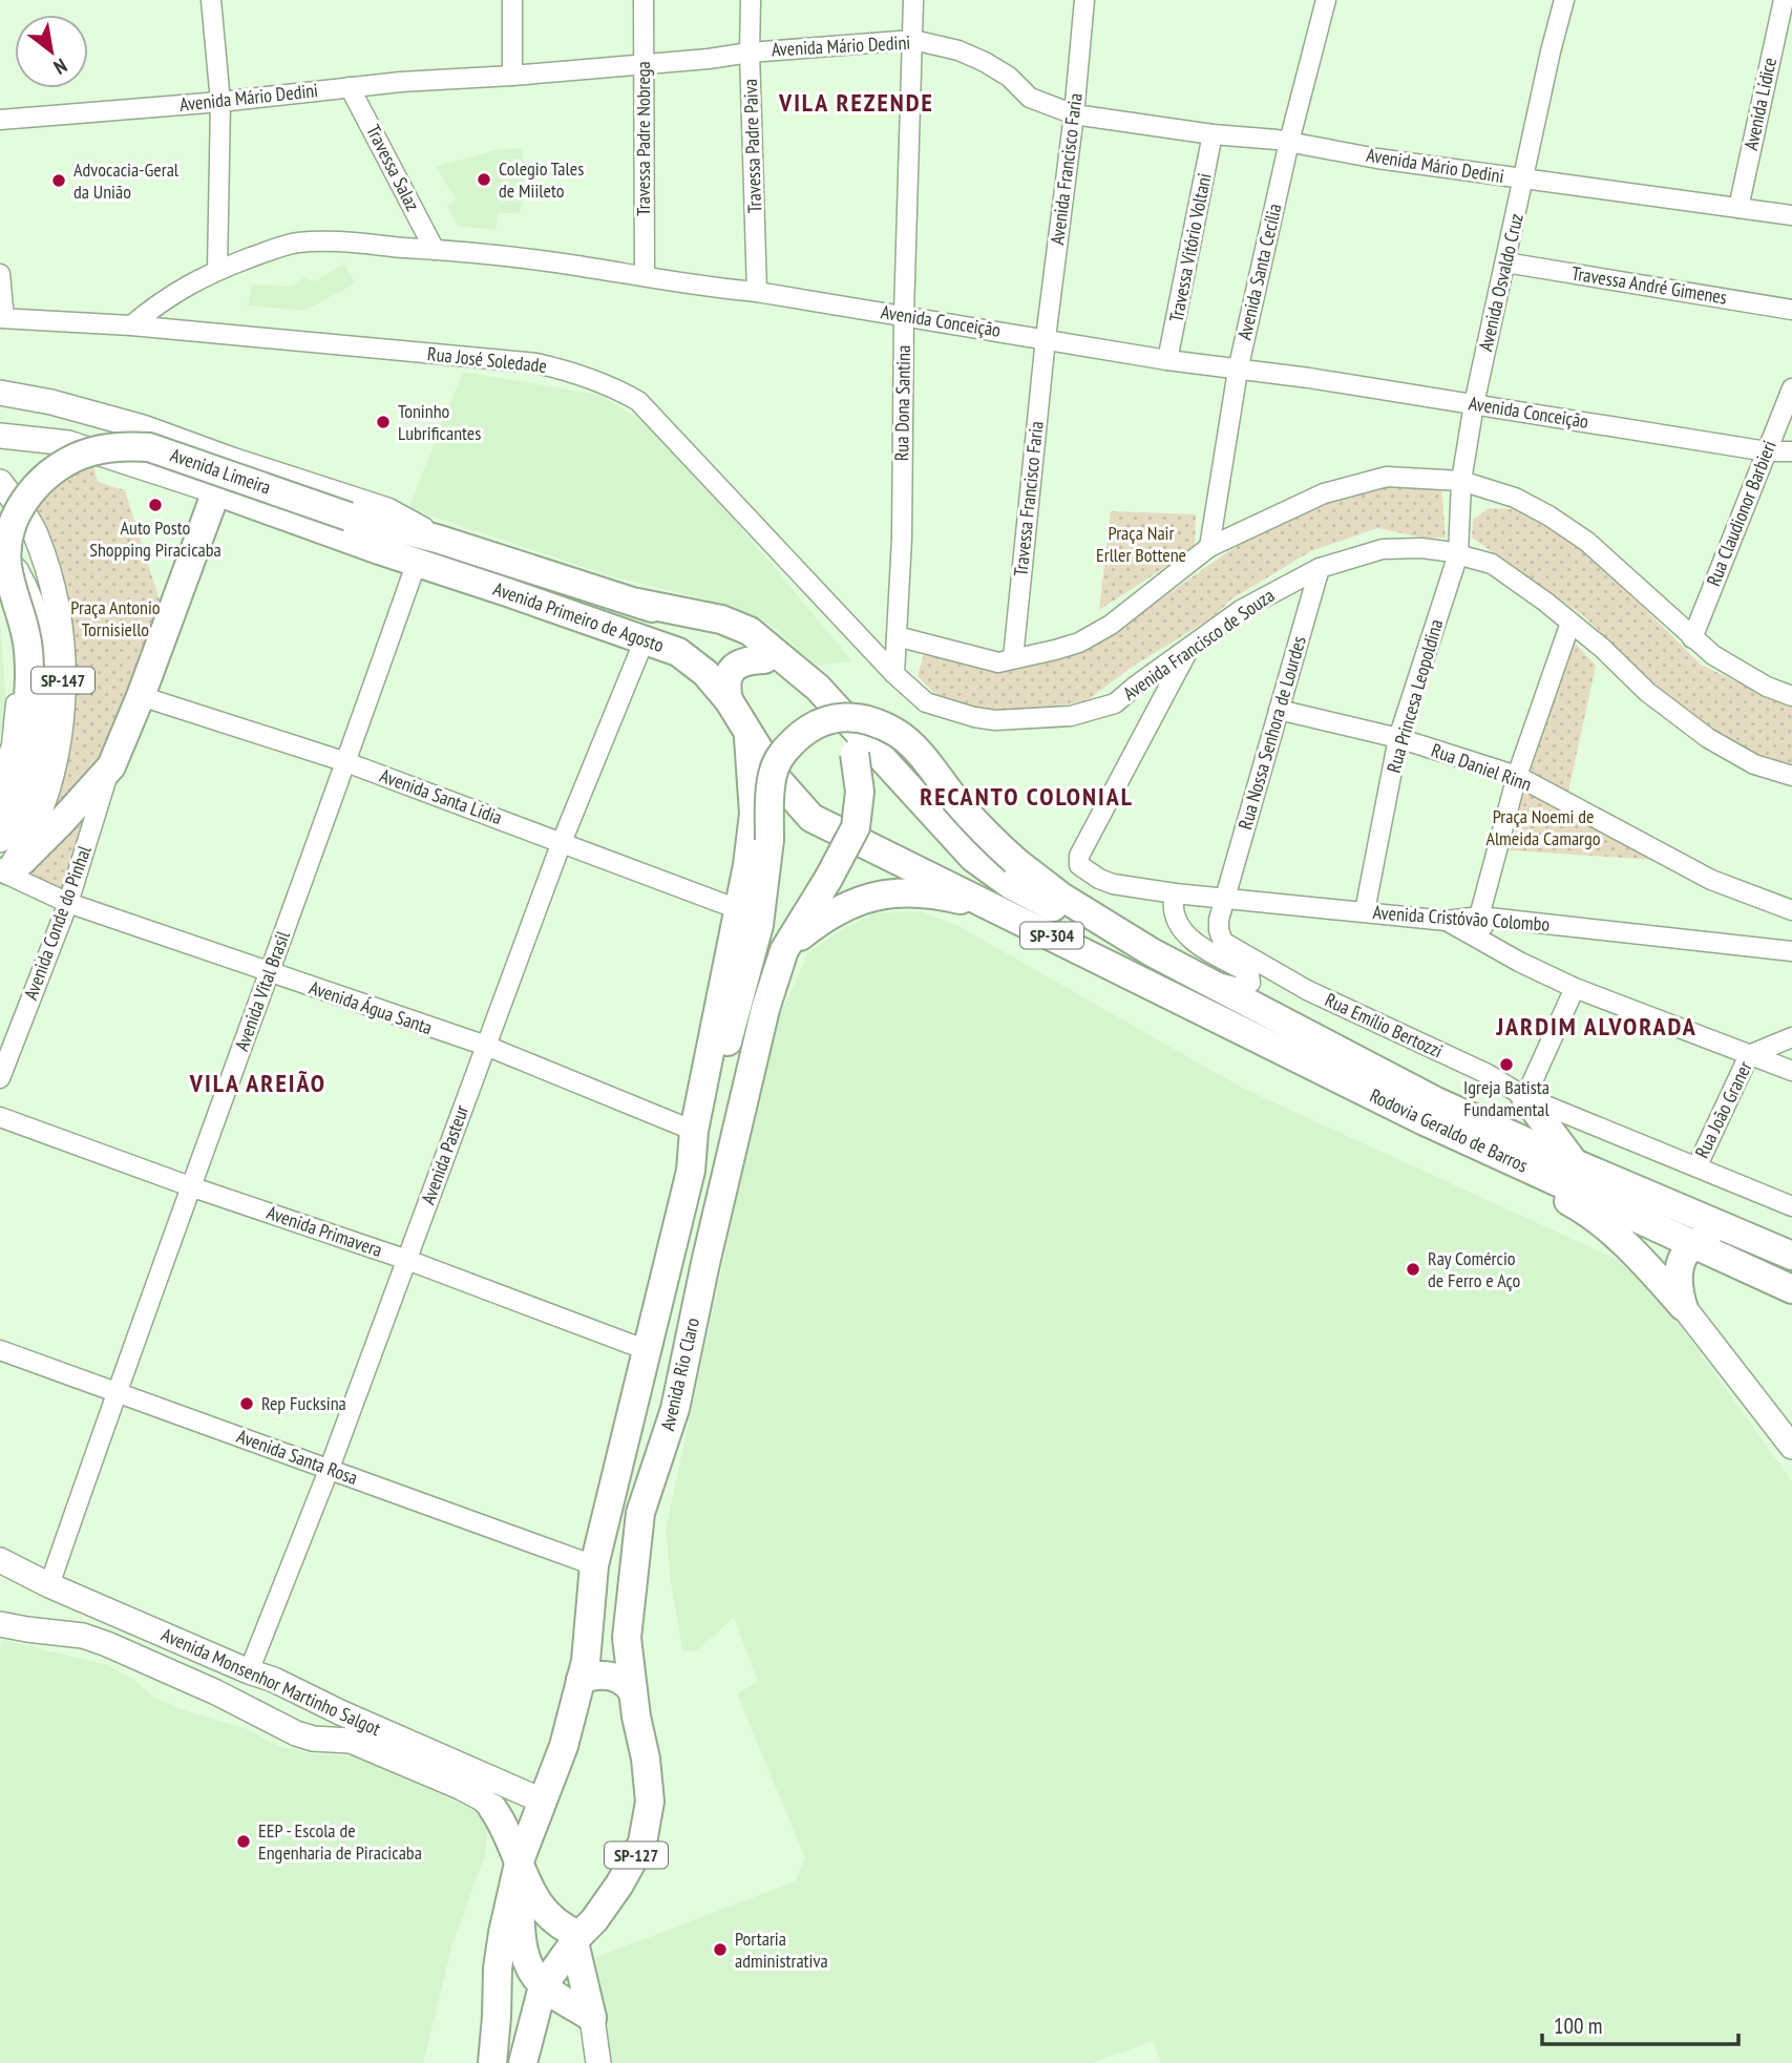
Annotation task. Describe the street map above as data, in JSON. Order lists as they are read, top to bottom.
{
  "streets": {
    "highway": [
      "Avenida Limeira",
      "Avenida Primeiro de Agosto",
      "Avenida Conde do Pinhal",
      "SP-304",
      "Rodovia Geraldo de Barros",
      "Avenida Rio Claro",
      "SP-127"
    ],
    "main road": ["SP-147", "Avenida Monsenhor Martinho Salgot"],
    "street": [
      "Avenida Mário Dedini",
      "Avenida Lídice",
      "Travessa Padre Nobrega",
      "Travessa Padre Paiva",
      "Travessa Salaz",
      "Avenida Francisco Faria",
      "Travessa Vitório Voltani",
      "Avenida Santa Cecília",
      "Avenida Osvaldo Cruz",
      "Travessa André Gimenes",
      "Avenida Conceição",
      "Rua José Soledade",
      "Rua Dona Santina",
      "Travessa Francisco Faria",
      "Rua Claudionor Barbieri",
      "Avenida Francisco de Souza",
      "Rua Princesa Leopoldina",
      "Rua Nossa Senhora de Lourdes",
      "Rua Daniel Rinn",
      "Avenida Santa Lidia",
      "Avenida Cristóvão Colombo",
      "Avenida Vital Brasil",
      "Avenida Água Santa",
      "Rua Emílio Bertozzi",
      "Rua João Graner",
      "Avenida Pasteur",
      "Avenida Primavera",
      "Avenida Santa Rosa"
    ]
  },
  "crossings": [
    ["Avenida Mário Dedini", "Avenida Lídice"],
    ["Avenida Mário Dedini", "Travessa Padre Nobrega"],
    ["Avenida Mário Dedini", "Travessa Padre Paiva"],
    ["Avenida Mário Dedini", "Travessa Salaz"],
    ["Avenida Mário Dedini", "Avenida Francisco Faria"],
    ["Avenida Mário Dedini", "Travessa Vitório Voltani"],
    ["Avenida Mário Dedini", "Avenida Santa Cecília"],
    ["Avenida Mário Dedini", "Avenida Osvaldo Cruz"],
    ["Avenida Mário Dedini", "Rua Dona Santina"],
    ["Travessa Padre Nobrega", "Avenida Conceição"],
    ["Travessa Padre Paiva", "Avenida Conceição"],
    ["Travessa Salaz", "Avenida Conceição"],
    ["Avenida Francisco Faria", "Avenida Conceição"],
    ["Avenida Francisco Faria", "Travessa Francisco Faria"],
    ["Travessa Vitório Voltani", "Avenida Conceição"],
    ["Avenida Santa Cecília", "Avenida Conceição"],
    ["Avenida Osvaldo Cruz", "Travessa André Gimenes"],
    ["Avenida Osvaldo Cruz", "Avenida Conceição"],
    ["Avenida Osvaldo Cruz", "Rua Princesa Leopoldina"],
    ["Avenida Conceição", "Rua José Soledade"],
    ["Avenida Conceição", "Rua Dona Santina"],
    ["Avenida Conceição", "Travessa Francisco Faria"],
    ["Avenida Conceição", "Rua Claudionor Barbieri"],
    ["Rua José Soledade", "Rua Dona Santina"],
    ["Rua José Soledade", "Avenida Francisco de Souza"],
    ["Rua Dona Santina", "Avenida Francisco de Souza"],
    ["Avenida Limeira", "Avenida Primeiro de Agosto"],
    ["Avenida Primeiro de Agosto", "Avenida Conde do Pinhal"],
    ["Avenida Primeiro de Agosto", "Avenida Vital Brasil"],
    ["Avenida Primeiro de Agosto", "Rodovia Geraldo de Barros"],
    ["Avenida Primeiro de Agosto", "Avenida Pasteur"],
    ["Avenida Primeiro de Agosto", "Avenida Rio Claro"],
    ["Avenida Francisco de Souza", "Rua Princesa Leopoldina"],
    ["Avenida Francisco de Souza", "Rua Nossa Senhora de Lourdes"],
    ["Avenida Francisco de Souza", "Avenida Cristóvão Colombo"],
    ["SP-147", "Avenida Conde do Pinhal"],
    ["SP-147", "Avenida Água Santa"],
    ["Rua Princesa Leopoldina", "Rua Daniel Rinn"],
    ["Rua Princesa Leopoldina", "Avenida Cristóvão Colombo"],
    ["Rua Nossa Senhora de Lourdes", "Rua Daniel Rinn"],
    ["Rua Nossa Senhora de Lourdes", "Avenida Cristóvão Colombo"],
    ["Avenida Santa Lidia", "Avenida Conde do Pinhal"],
    ["Avenida Santa Lidia", "Avenida Vital Brasil"],
    ["Avenida Santa Lidia", "Avenida Pasteur"],
    ["Avenida Santa Lidia", "Avenida Rio Claro"],
    ["Avenida Conde do Pinhal", "Avenida Água Santa"],
    ["Avenida Vital Brasil", "Avenida Água Santa"],
    ["Avenida Vital Brasil", "Avenida Primavera"],
    ["Avenida Vital Brasil", "Avenida Santa Rosa"],
    ["Avenida Vital Brasil", "Avenida Monsenhor Martinho Salgot"],
    ["Avenida Água Santa", "Avenida Pasteur"],
    ["Avenida Água Santa", "Avenida Rio Claro"],
    ["Rua Emílio Bertozzi", "Rua João Graner"],
    ["Avenida Pasteur", "Avenida Primavera"],
    ["Avenida Pasteur", "Avenida Santa Rosa"],
    ["Avenida Pasteur", "Avenida Monsenhor Martinho Salgot"],
    ["Avenida Primavera", "Avenida Rio Claro"],
    ["Avenida Rio Claro", "Avenida Santa Rosa"],
    ["Avenida Rio Claro", "Avenida Monsenhor Martinho Salgot"],
    ["Avenida Rio Claro", "SP-127"]
  ],
  "districts": [
    "VILA REZENDE",
    "RECANTO COLONIAL",
    "JARDIM ALVORADA",
    "VILA AREIÃO"
  ],
  "parks": ["Praça Nair Erller Bottene", "Praça Antonio Tornisiello", "Praça Noemi de Almeida Camargo"],
  "places": [
    "Colegio Tales de Miileto",
    "Advocacia-Geral da União",
    "Toninho Lubrificantes",
    "Auto Posto Shopping Piracicaba",
    "Igreja Batista Fundamental",
    "Ray Comércio de Ferro e Aço",
    "Rep Fucksina",
    "EEP - Escola de Engenharia de Piracicaba",
    "Portaria administrativa"
  ],
  "scale_bar": "100 m",
  "north": "bottom right"
}
